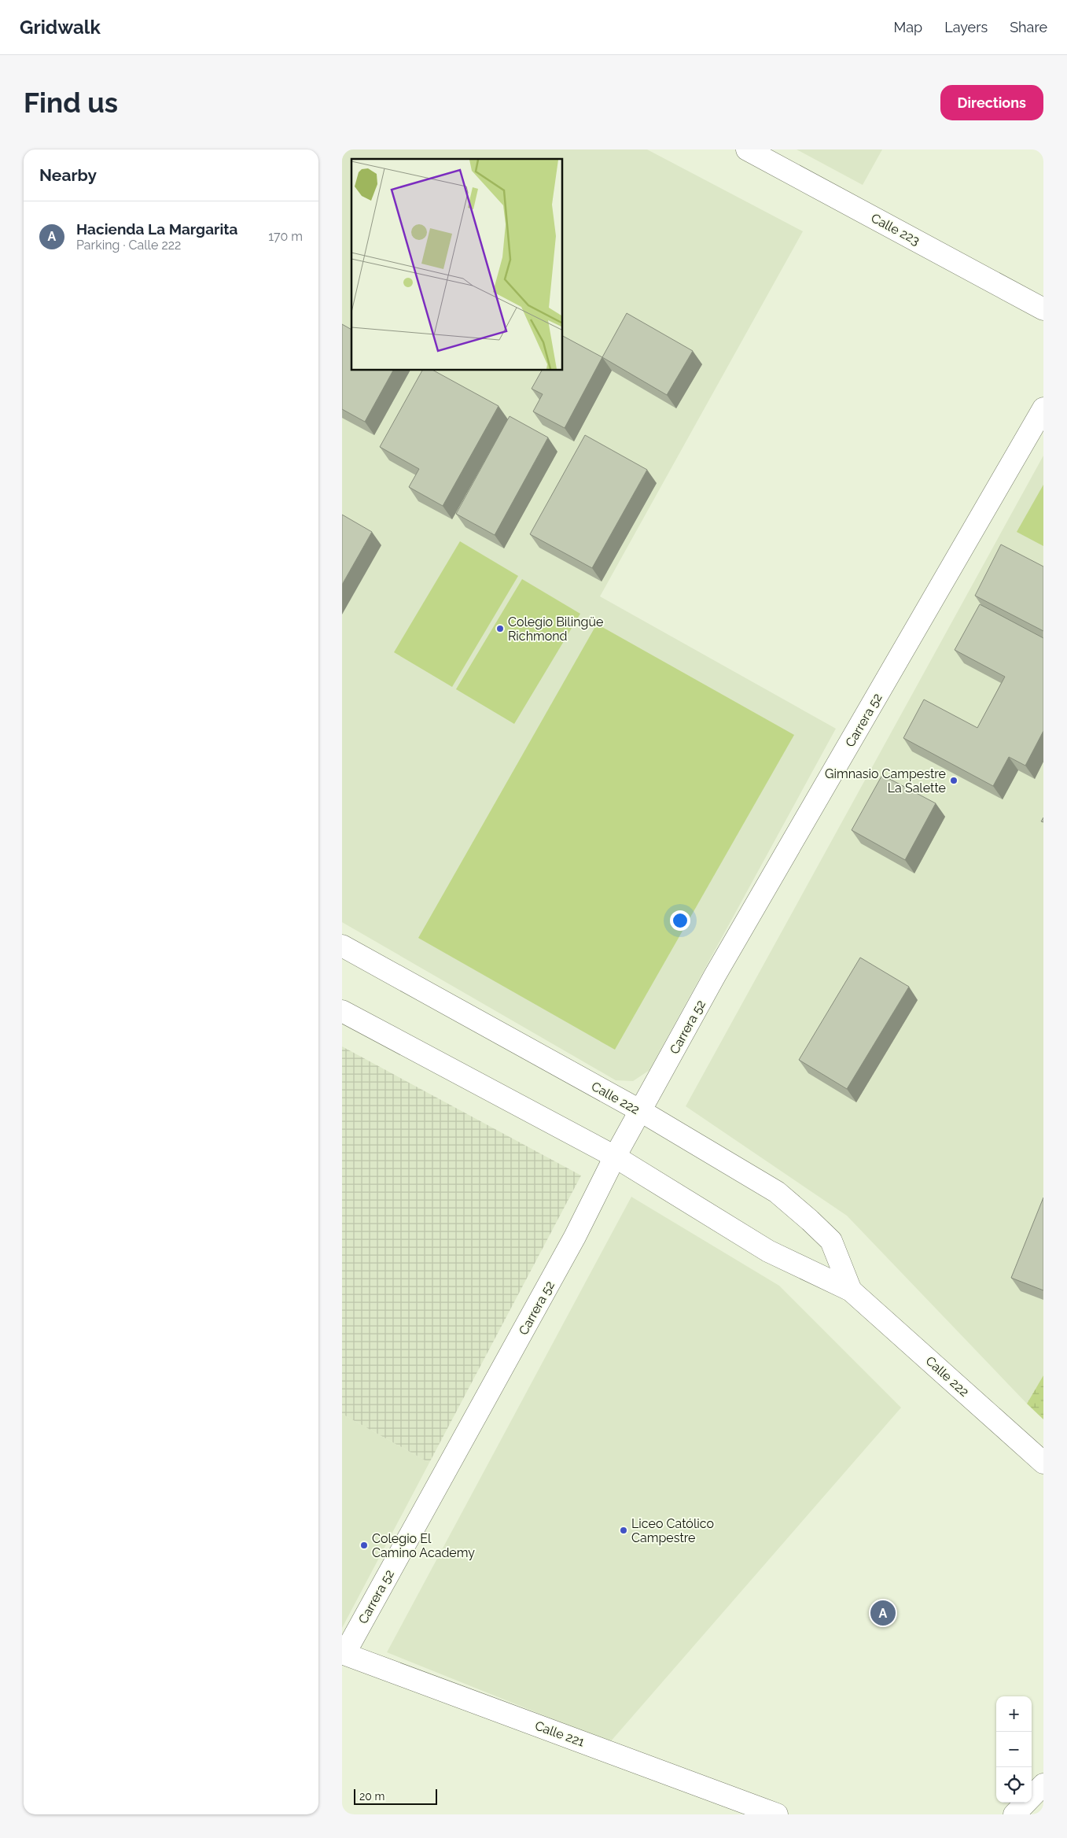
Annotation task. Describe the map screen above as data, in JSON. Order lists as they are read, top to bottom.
{
  "streets": {
    "street": [
      "Calle 223",
      "Carrera 52",
      "Calle 222",
      "Calle 221"
    ]
  },
  "crossings": [
    ["Carrera 52", "Calle 222"],
    ["Carrera 52", "Calle 221"]
  ],
  "places": [
    "Colegio Bilingüe Richmond",
    "Gimnasio Campestre La Salette",
    "Liceo Católico Campestre",
    "Colegio El Camino Academy"
  ],
  "scale_bar": "20 m",
  "page": {
    "header": "Gridwalk",
    "nav": ["Map", "Layers", "Share"],
    "buttons": "Directions",
    "title": "Find us",
    "heading": "Nearby",
    "list": [
      {
        "mark": "A",
        "name": "Hacienda La Margarita",
        "note": "Parking · Calle 222",
        "value": "170 m"
      }
    ],
    "pins": "A",
    "map_buttons": ["+", "−"],
    "scale": "20 m"
  }
}
